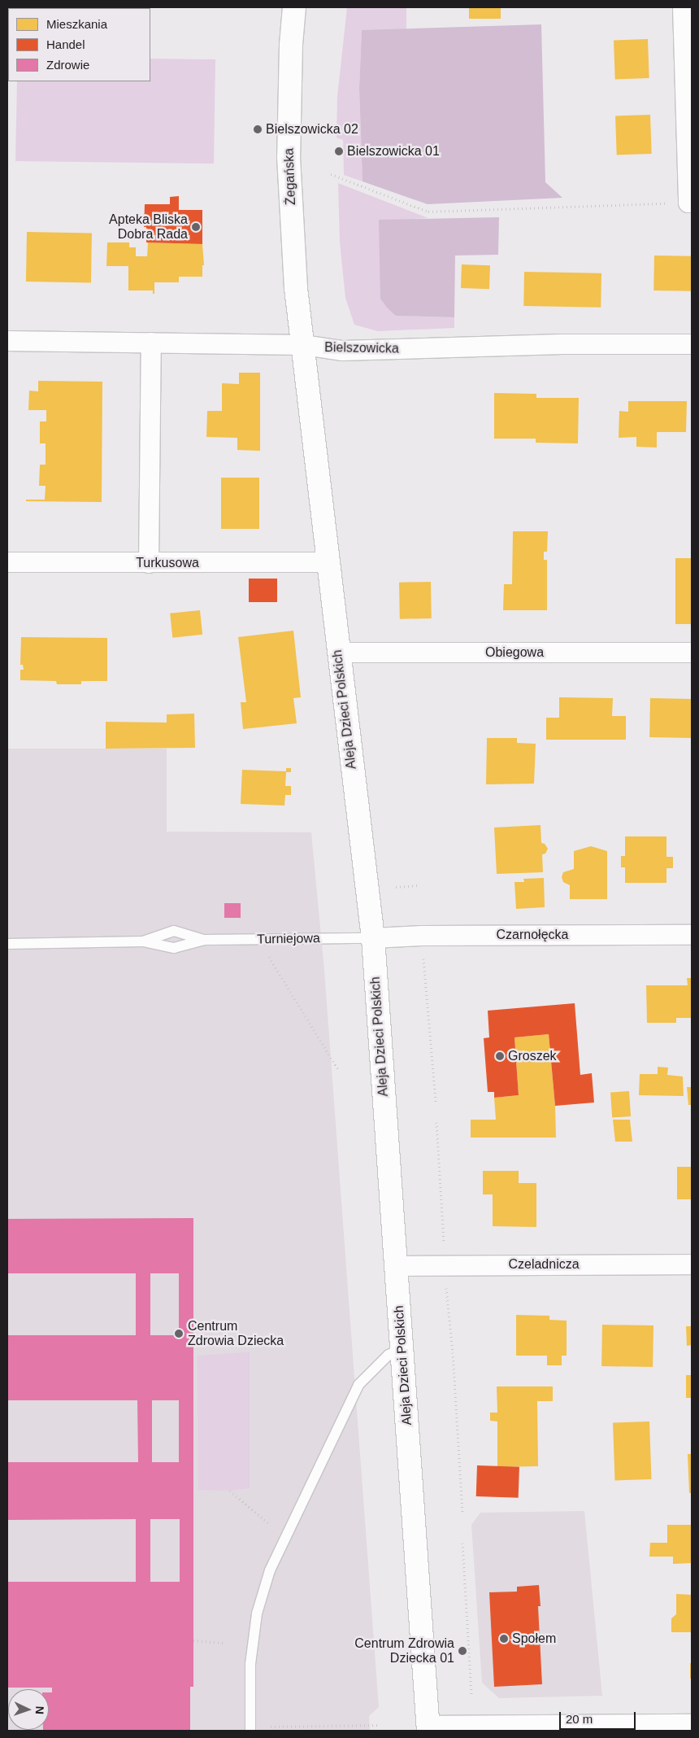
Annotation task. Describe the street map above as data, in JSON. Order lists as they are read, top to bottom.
{
  "streets": {
    "street": [
      "Żegańska",
      "Bielszowicka",
      "Turkusowa",
      "Obiegowa",
      "Aleja Dzieci Polskich",
      "Czarnołęcka",
      "Czeladnicza"
    ],
    "lane": ["Turniejowa"]
  },
  "crossings": [
    ["Żegańska", "Bielszowicka"],
    ["Żegańska", "Aleja Dzieci Polskich"],
    ["Bielszowicka", "Aleja Dzieci Polskich"],
    ["Turkusowa", "Aleja Dzieci Polskich"],
    ["Obiegowa", "Aleja Dzieci Polskich"],
    ["Aleja Dzieci Polskich", "Czarnołęcka"],
    ["Aleja Dzieci Polskich", "Turniejowa"],
    ["Aleja Dzieci Polskich", "Czeladnicza"],
    ["Czarnołęcka", "Turniejowa"]
  ],
  "places": [
    "Bielszowicka 02",
    "Bielszowicka 01",
    "Apteka Bliska Dobra Rada",
    "Groszek",
    "Centrum Zdrowia Dziecka",
    "Społem",
    "Centrum Zdrowia Dziecka 01"
  ],
  "legend": ["Mieszkania", "Handel", "Zdrowie"],
  "scale_bar": "20 m",
  "north": "right"
}
